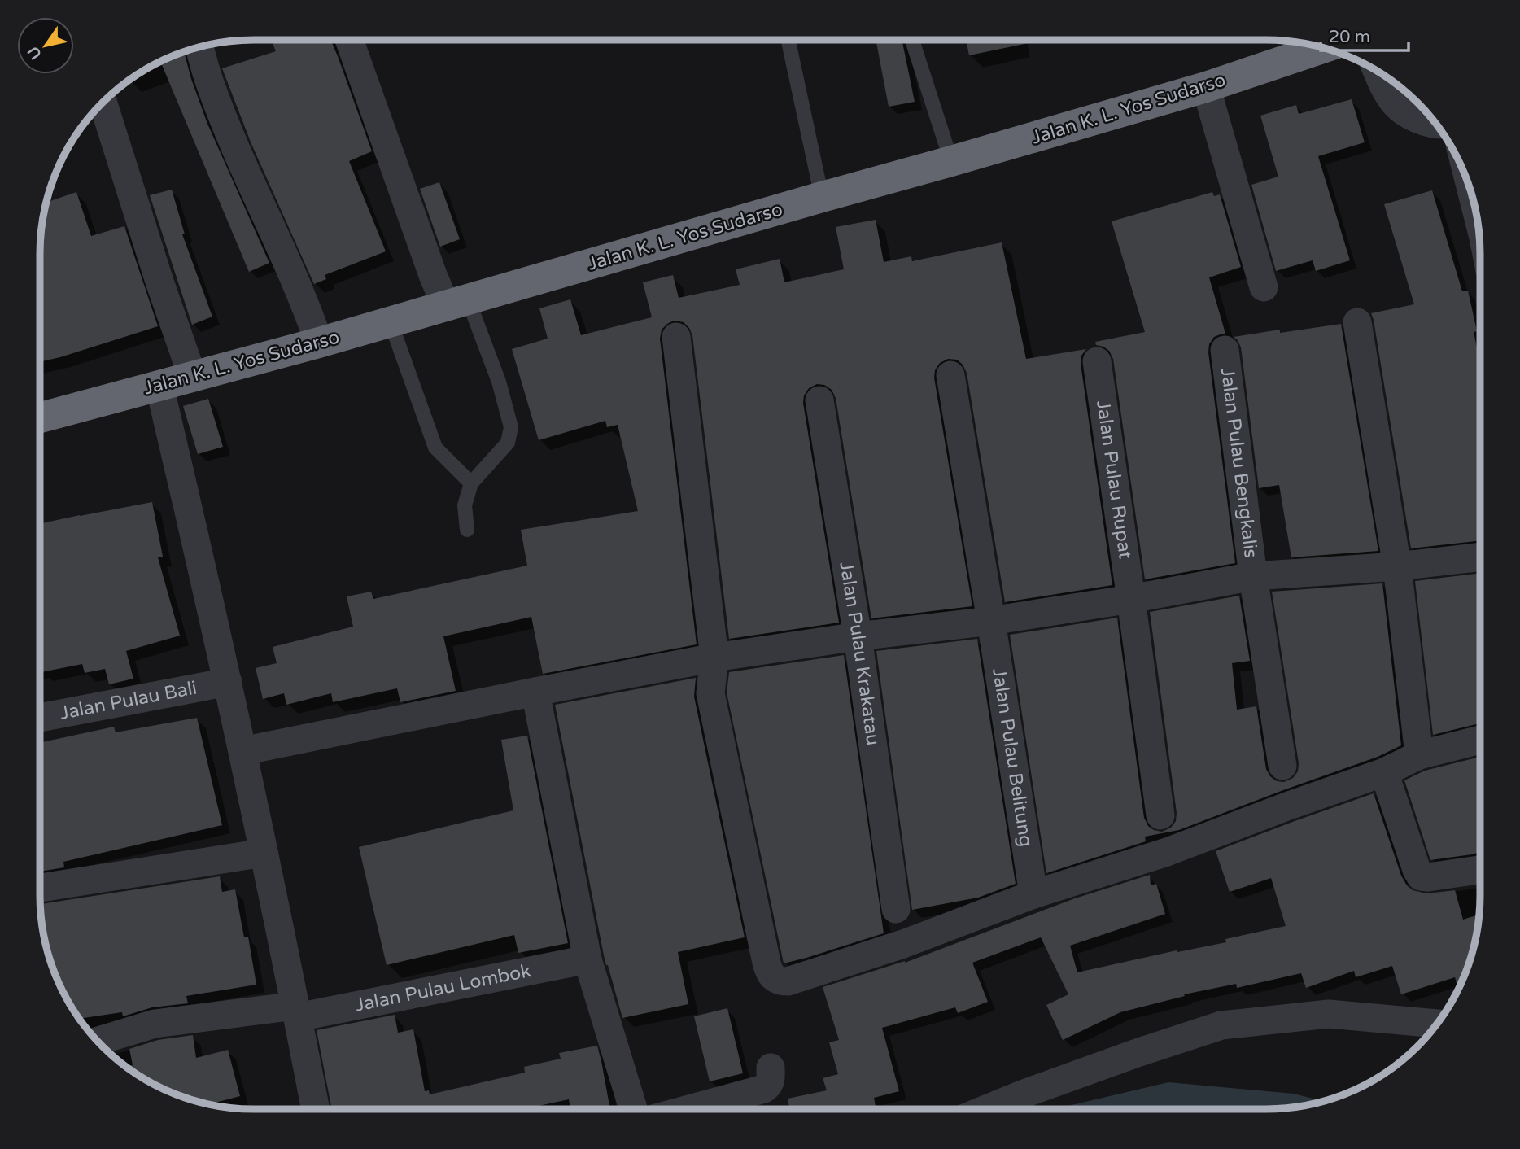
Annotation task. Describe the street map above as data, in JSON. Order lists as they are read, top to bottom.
{
  "streets": {
    "highway": ["Jalan K. L. Yos Sudarso"],
    "street": [
      "Jalan Pulau Bengkalis",
      "Jalan Pulau Rupat",
      "Jalan Pulau Krakatau",
      "Jalan Pulau Bali",
      "Jalan Pulau Belitung",
      "Jalan Pulau Lombok"
    ]
  },
  "scale_bar": "20 m",
  "north": "bottom left"
}
